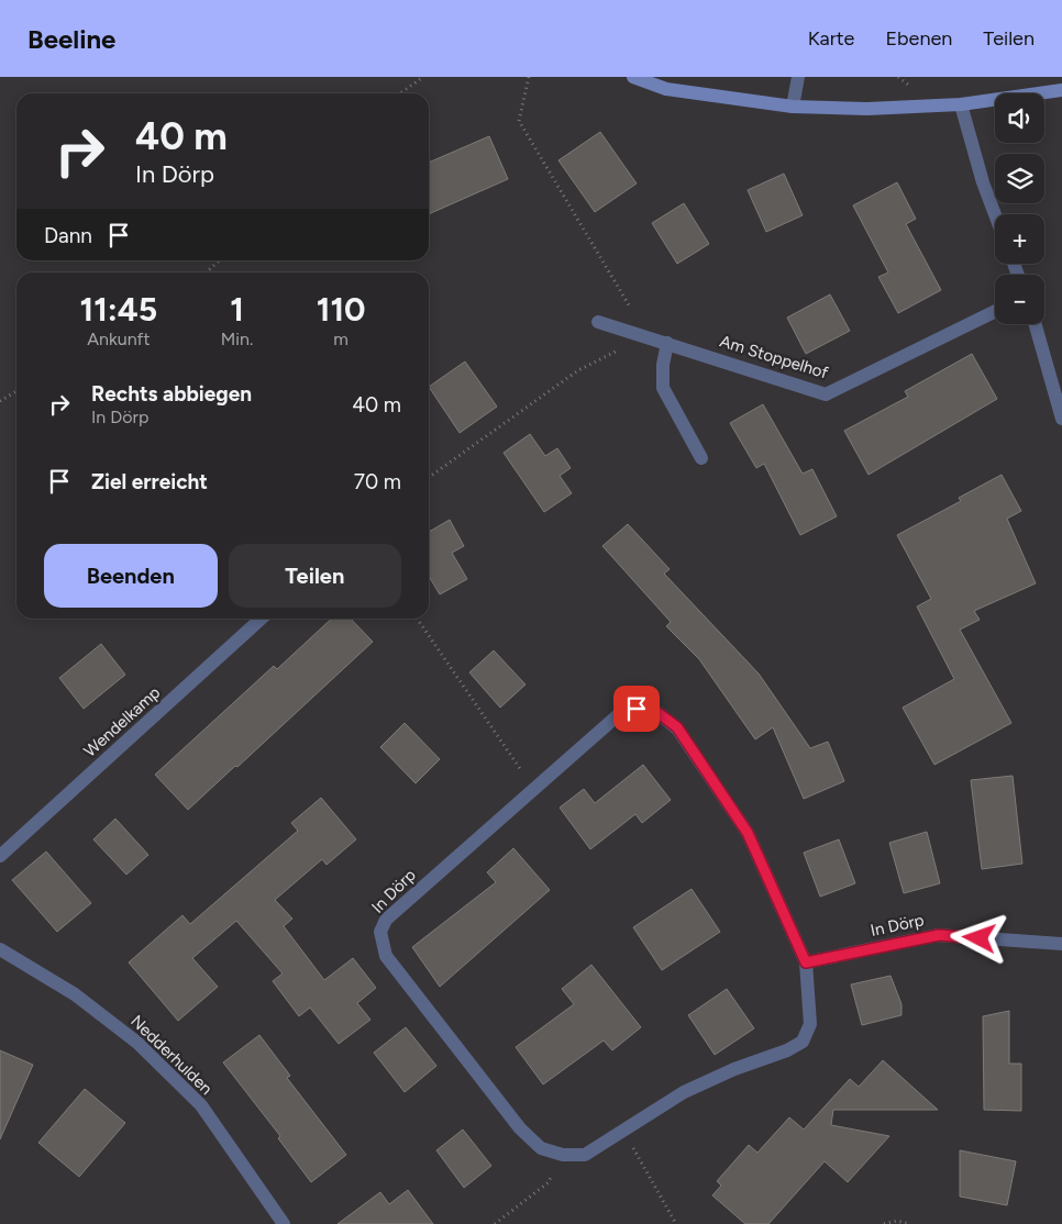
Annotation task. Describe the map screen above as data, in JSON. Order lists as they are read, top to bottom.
{
  "streets": {
    "street": [
      "Am Stoppelhof",
      "Wendelkamp",
      "In Dörp",
      "Nedderhulden"
    ]
  },
  "page": {
    "header": "Beeline",
    "nav": ["Karte", "Ebenen", "Teilen"],
    "map_buttons": ["+", "−"],
    "turn": ["40 m", "In Dörp"],
    "then": "Dann",
    "eta": [
      "11:45",
      "Ankunft",
      "1",
      "Min.",
      "110",
      "m"
    ],
    "list": [
      {
        "name": "Rechts abbiegen",
        "note": "In Dörp",
        "value": "40 m"
      },
      {
        "name": "Ziel erreicht",
        "value": "70 m"
      }
    ],
    "buttons": ["Beenden", "Teilen"]
  }
}
